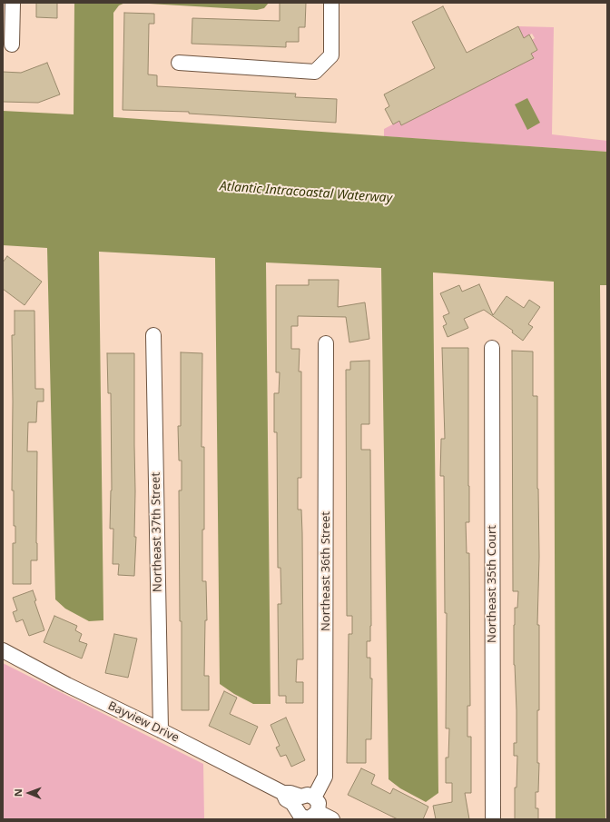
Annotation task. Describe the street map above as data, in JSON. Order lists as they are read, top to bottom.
{
  "streets": {
    "street": [
      "Northeast 37th Street",
      "Northeast 36th Street",
      "Northeast 35th Court",
      "Bayview Drive"
    ]
  },
  "crossings": [
    ["Northeast 37th Street", "Bayview Drive"],
    ["Northeast 36th Street", "Bayview Drive"]
  ],
  "water": ["Atlantic Intracoastal Waterway"],
  "north": "left"
}
